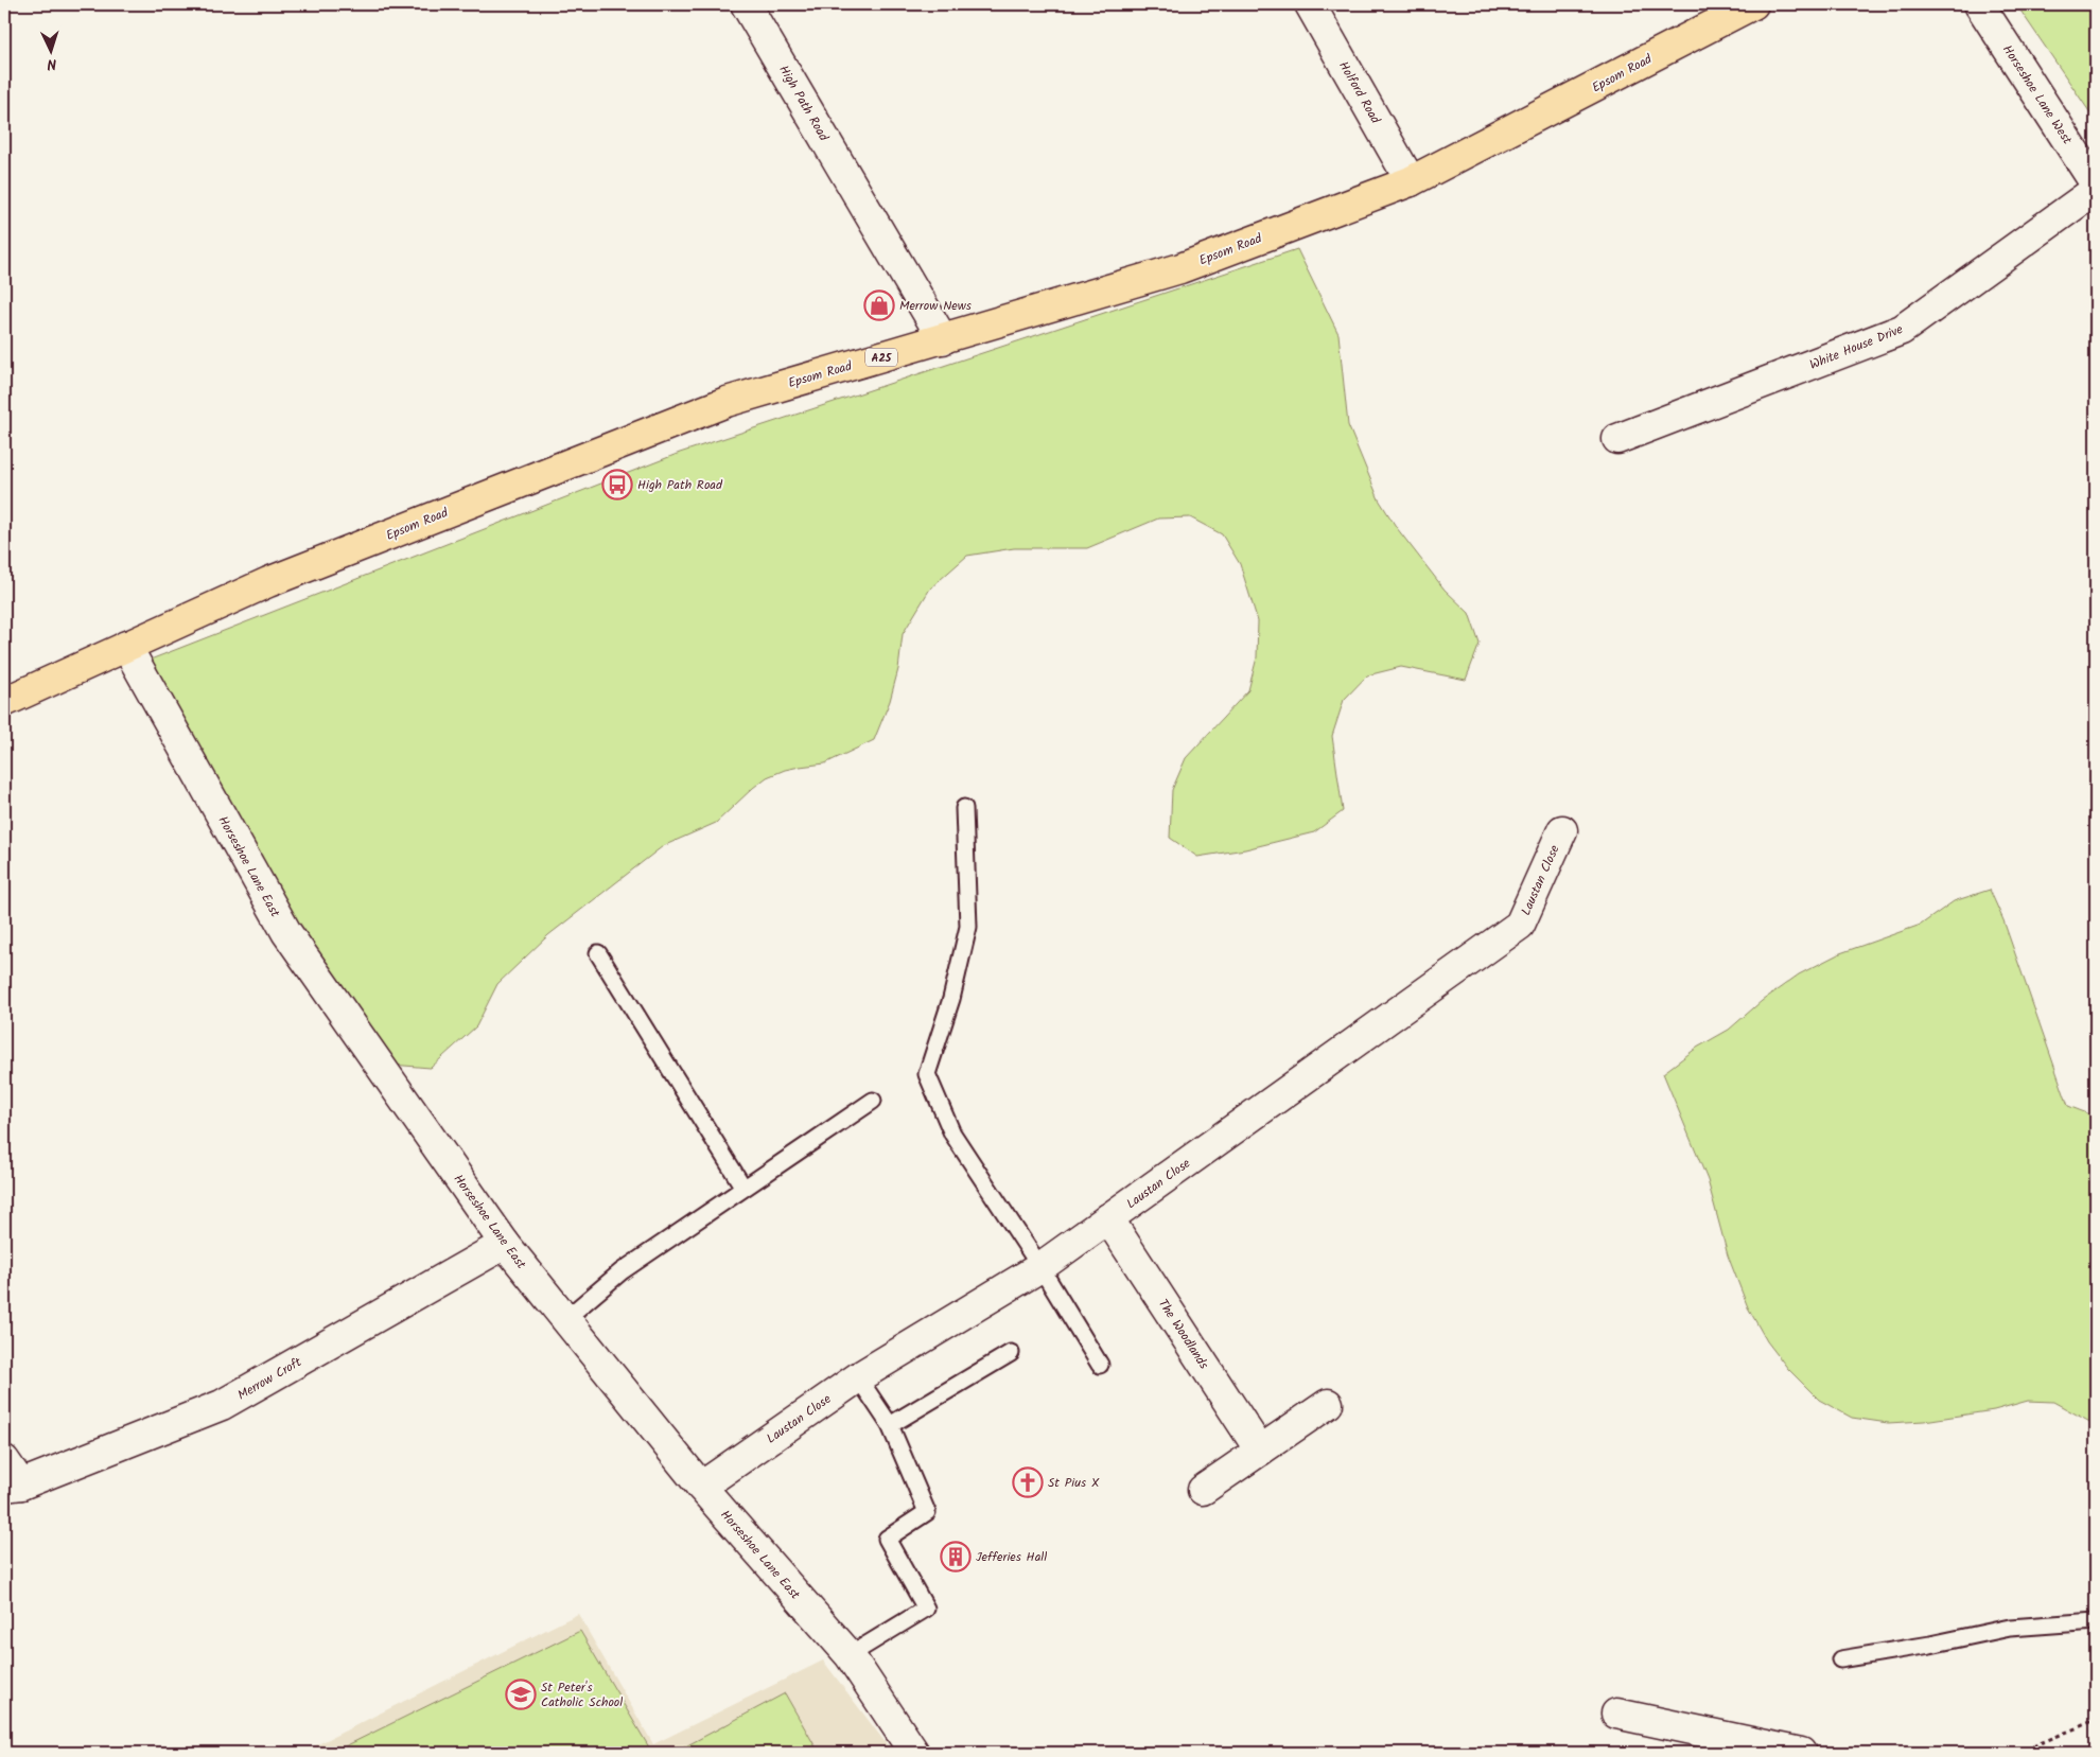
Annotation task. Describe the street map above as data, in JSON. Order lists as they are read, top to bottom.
{
  "streets": {
    "main road": ["Epsom Road", "A25"],
    "street": [
      "Holford Road",
      "Horseshoe Lane West",
      "High Path Road",
      "White House Drive",
      "Horseshoe Lane East",
      "Laustan Close",
      "The Woodlands",
      "Merrow Croft"
    ]
  },
  "crossings": [
    ["Epsom Road", "Holford Road"],
    ["Epsom Road", "High Path Road"],
    ["Epsom Road", "Horseshoe Lane East"],
    ["Horseshoe Lane East", "Laustan Close"],
    ["Horseshoe Lane East", "Merrow Croft"],
    ["Laustan Close", "The Woodlands"]
  ],
  "places": {
    "shop": ["Merrow News"],
    "bus stop": ["High Path Road"],
    "church": ["St Pius X"],
    "building": ["Jefferies Hall"],
    "school or university": ["St Peter's Catholic School"]
  },
  "north": "bottom"
}
